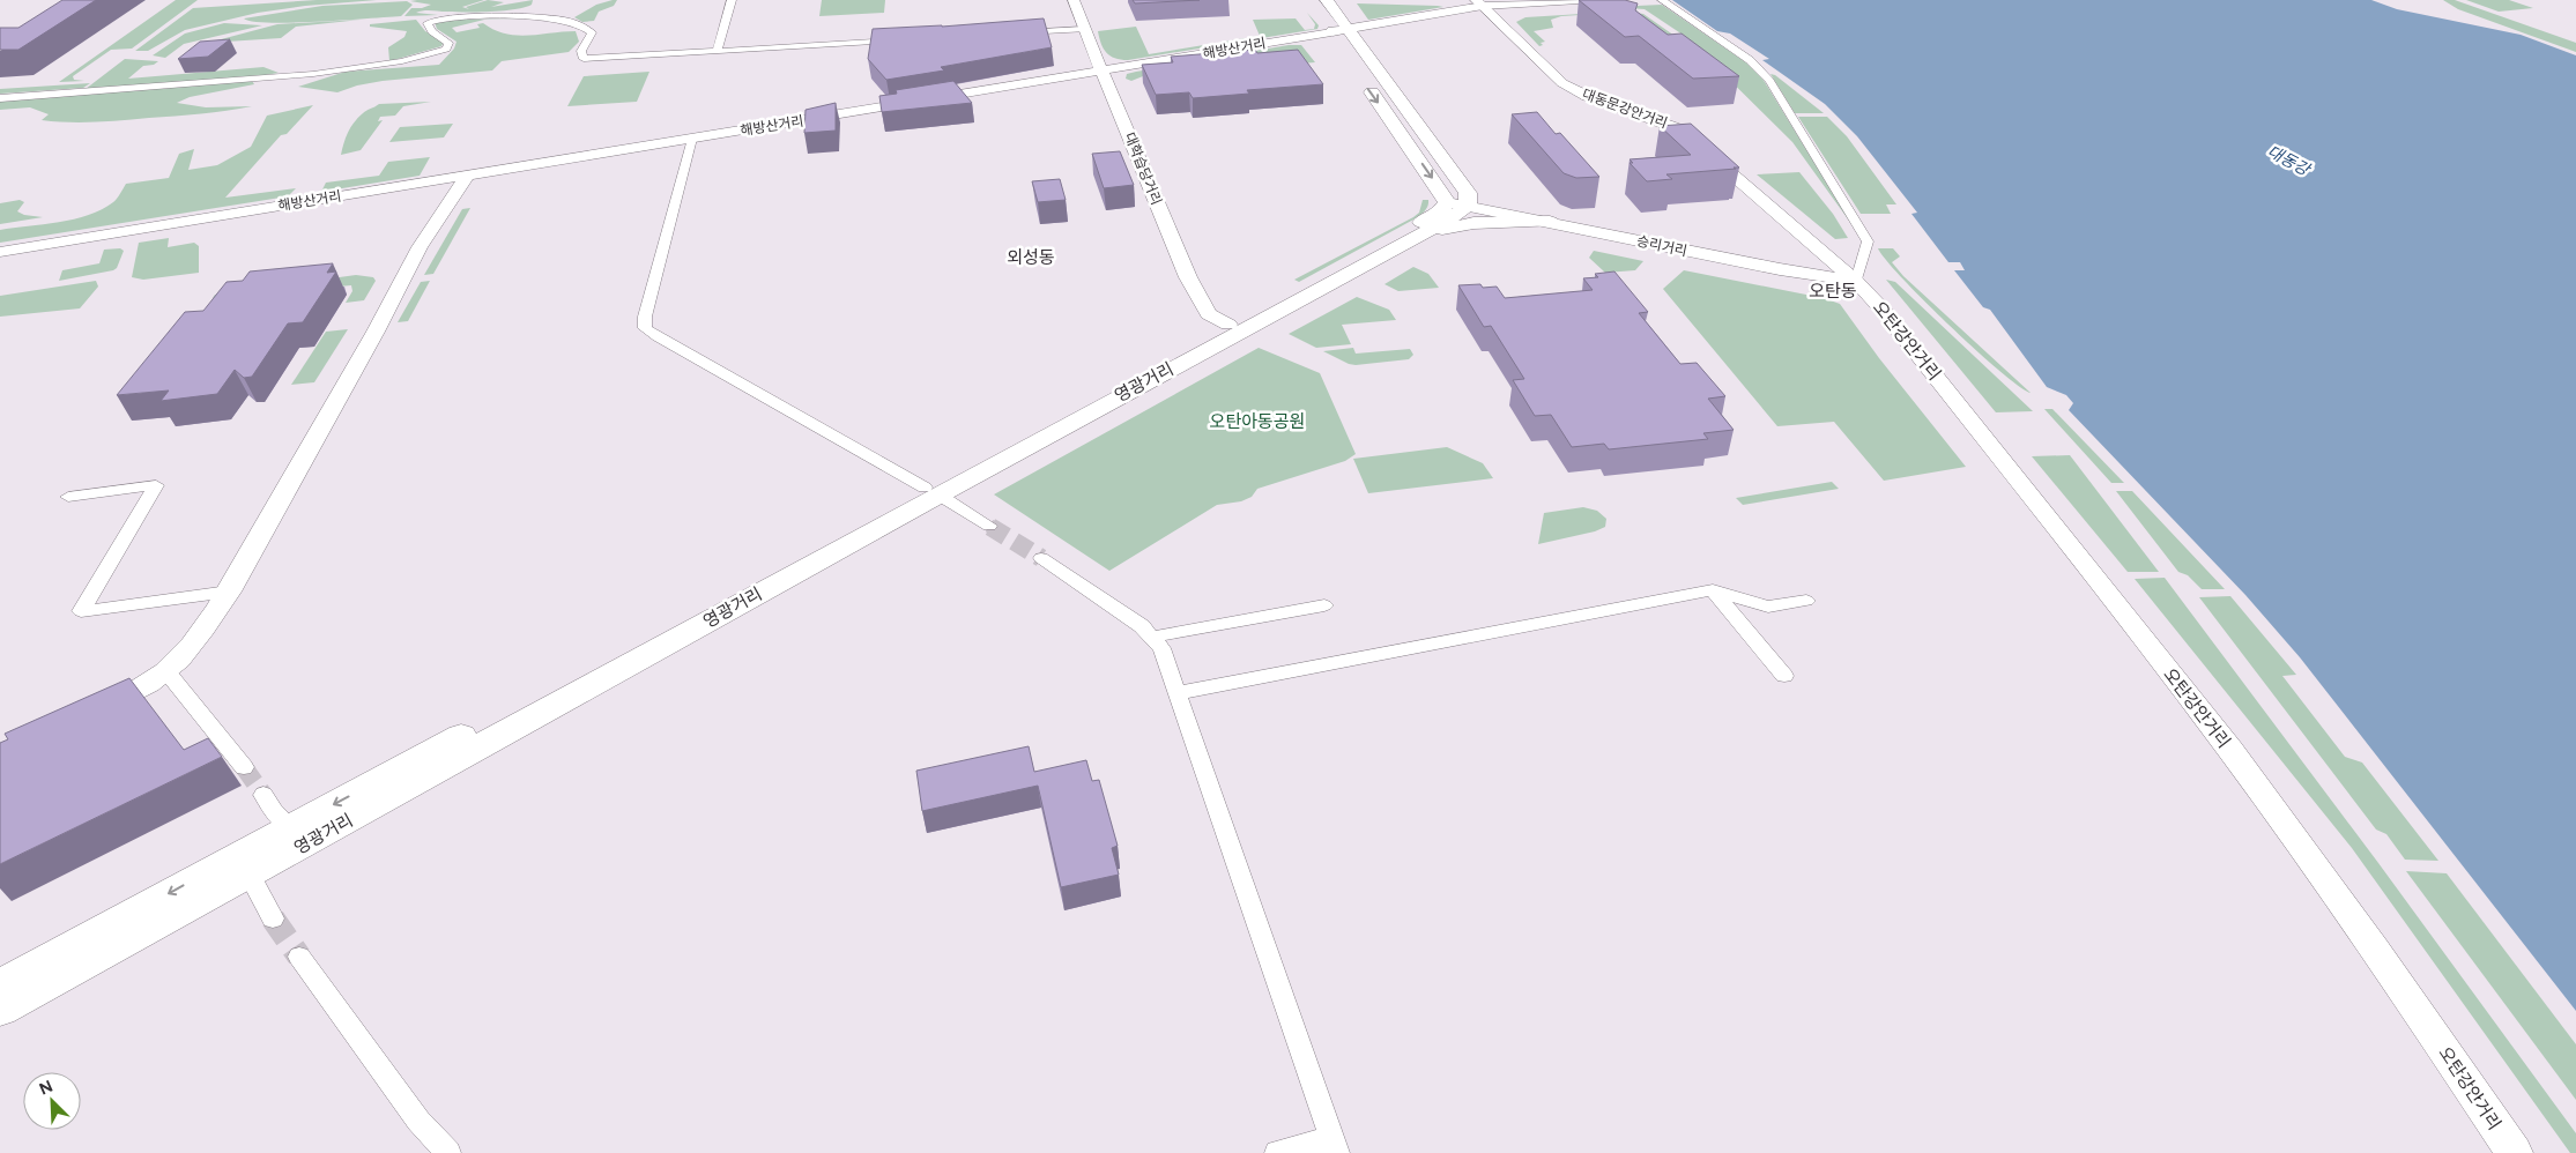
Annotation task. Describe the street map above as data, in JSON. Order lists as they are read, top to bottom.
{
  "streets": {
    "main road": [
      "해방산거리",
      "대동문강안거리",
      "대학습당거리",
      "승리거리",
      "오탄강안거리",
      "영광거리"
    ]
  },
  "crossings": [
    ["해방산거리", "대동문강안거리"],
    ["해방산거리", "대학습당거리"],
    ["대동문강안거리", "승리거리"],
    ["대동문강안거리", "오탄강안거리"],
    ["대학습당거리", "영광거리"],
    ["승리거리", "오탄강안거리"],
    ["승리거리", "영광거리"]
  ],
  "districts": ["외성동", "오탄동"],
  "water": ["대동강"],
  "parks": ["오탄아동공원"],
  "north": "top left"
}
